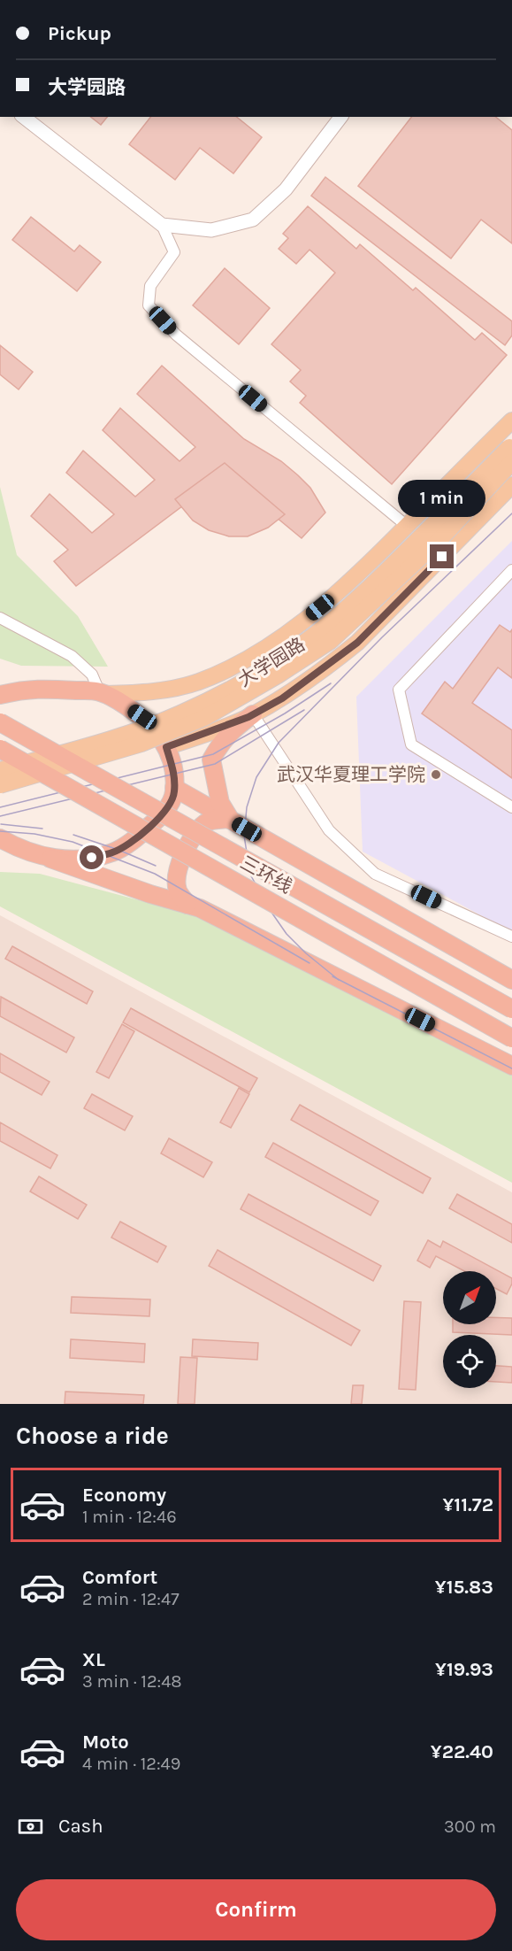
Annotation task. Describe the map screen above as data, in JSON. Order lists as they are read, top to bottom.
{
  "streets": {
    "highway": ["三环线"],
    "main road": ["大学园路"]
  },
  "places": ["武汉华夏理工学院"],
  "north": "top right",
  "page": {
    "banner": ["Pickup", "大学园路"],
    "bubble": "1 min",
    "heading": "Choose a ride",
    "list": [
      {
        "name": "Economy",
        "note": "1 min · 12:46",
        "value": "¥11.72"
      },
      {
        "name": "Comfort",
        "note": "2 min · 12:47",
        "value": "¥15.83"
      },
      {
        "name": "XL",
        "note": "3 min · 12:48",
        "value": "¥19.93"
      },
      {
        "name": "Moto",
        "note": "4 min · 12:49",
        "value": "¥22.40"
      }
    ],
    "pay": ["Cash", "300 m"],
    "buttons": "Confirm"
  }
}
